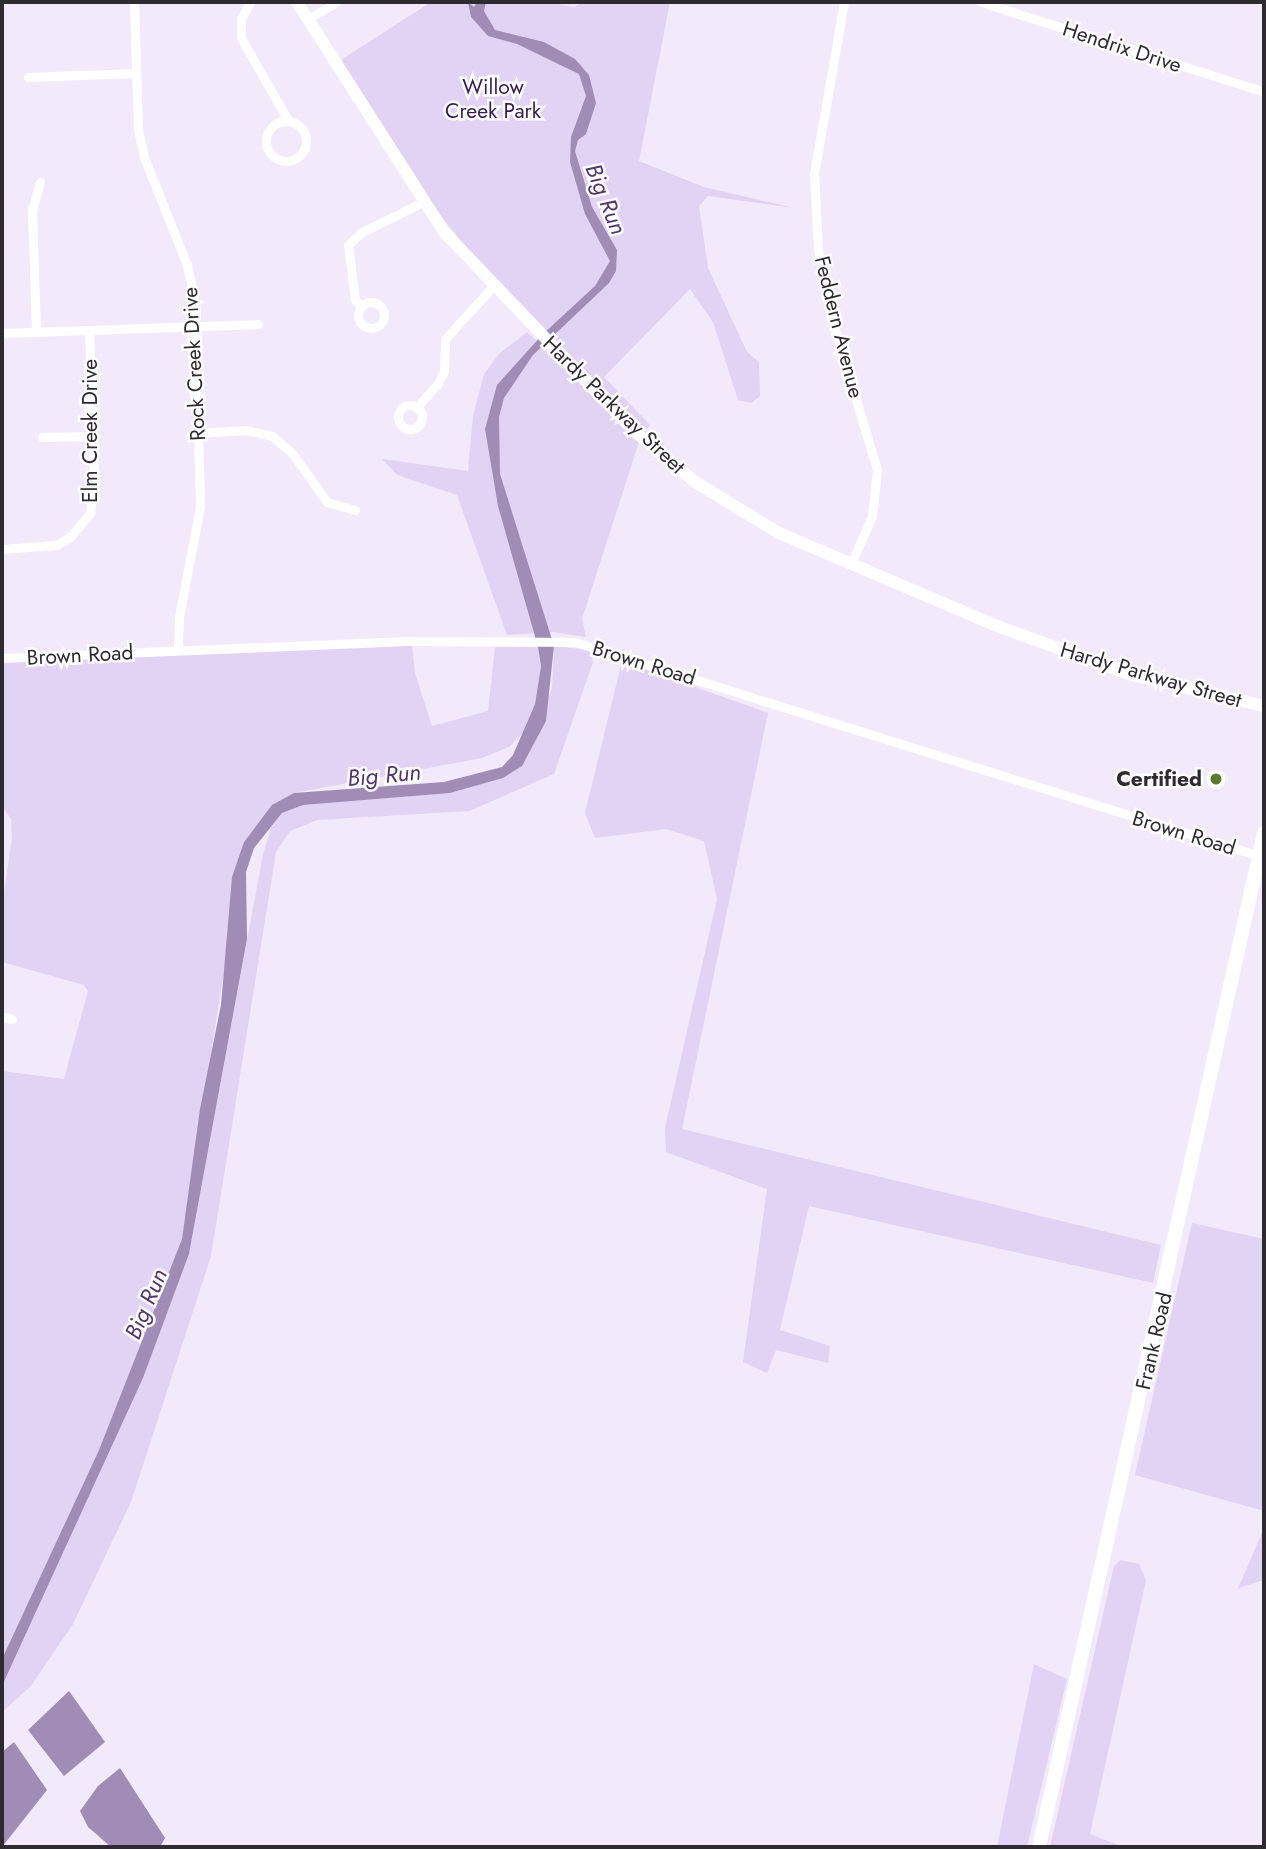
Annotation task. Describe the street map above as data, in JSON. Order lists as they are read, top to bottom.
{
  "streets": {
    "main road": ["Hardy Parkway Street", "Frank Road"],
    "street": [
      "Hendrix Drive",
      "Feddern Avenue",
      "Rock Creek Drive",
      "Elm Creek Drive",
      "Brown Road"
    ]
  },
  "crossings": [
    ["Feddern Avenue", "Hardy Parkway Street"],
    ["Rock Creek Drive", "Brown Road"],
    ["Brown Road", "Frank Road"]
  ],
  "water": ["Big Run"],
  "parks": ["Willow Creek Park"],
  "places": ["Certified"]
}
